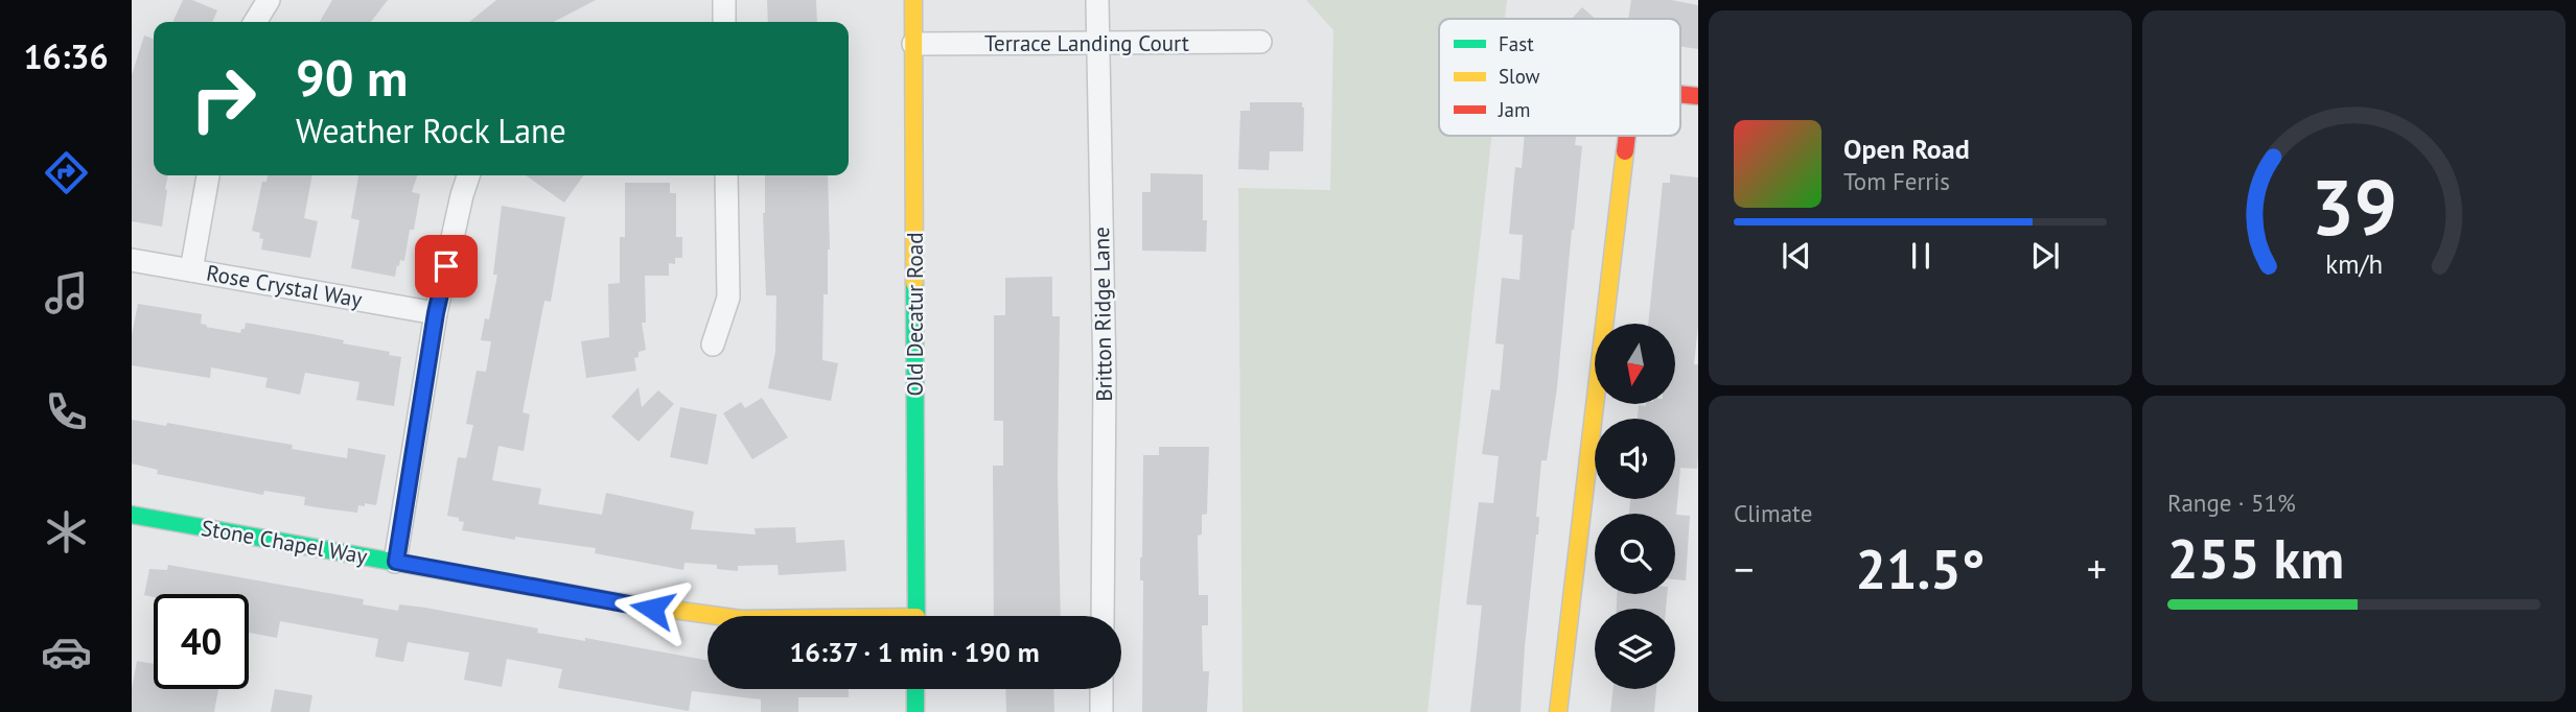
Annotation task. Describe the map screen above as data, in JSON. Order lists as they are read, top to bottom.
{
  "streets": {
    "street": [
      "Terrace Landing Court",
      "Rose Crystal Way",
      "Old Decatur Road",
      "Britton Ridge Lane",
      "Stone Chapel Way"
    ]
  },
  "crossings": [
    ["Terrace Landing Court", "Old Decatur Road"],
    ["Terrace Landing Court", "Britton Ridge Lane"]
  ],
  "legend": ["Fast", "Slow", "Jam"],
  "north": "bottom",
  "page": {
    "tabs": "16:36",
    "turn": ["90 m", "Weather Rock Lane"],
    "song": ["Open Road", "Tom Ferris"],
    "tile": [
      "Climate",
      ["Range · 51%", "255 km"]
    ],
    "heat": ["−", "21.5°", "+"],
    "limit": "40",
    "trip": "16:37 · 1 min · 190 m",
    "gauge": ["39", "km/h"]
  }
}
